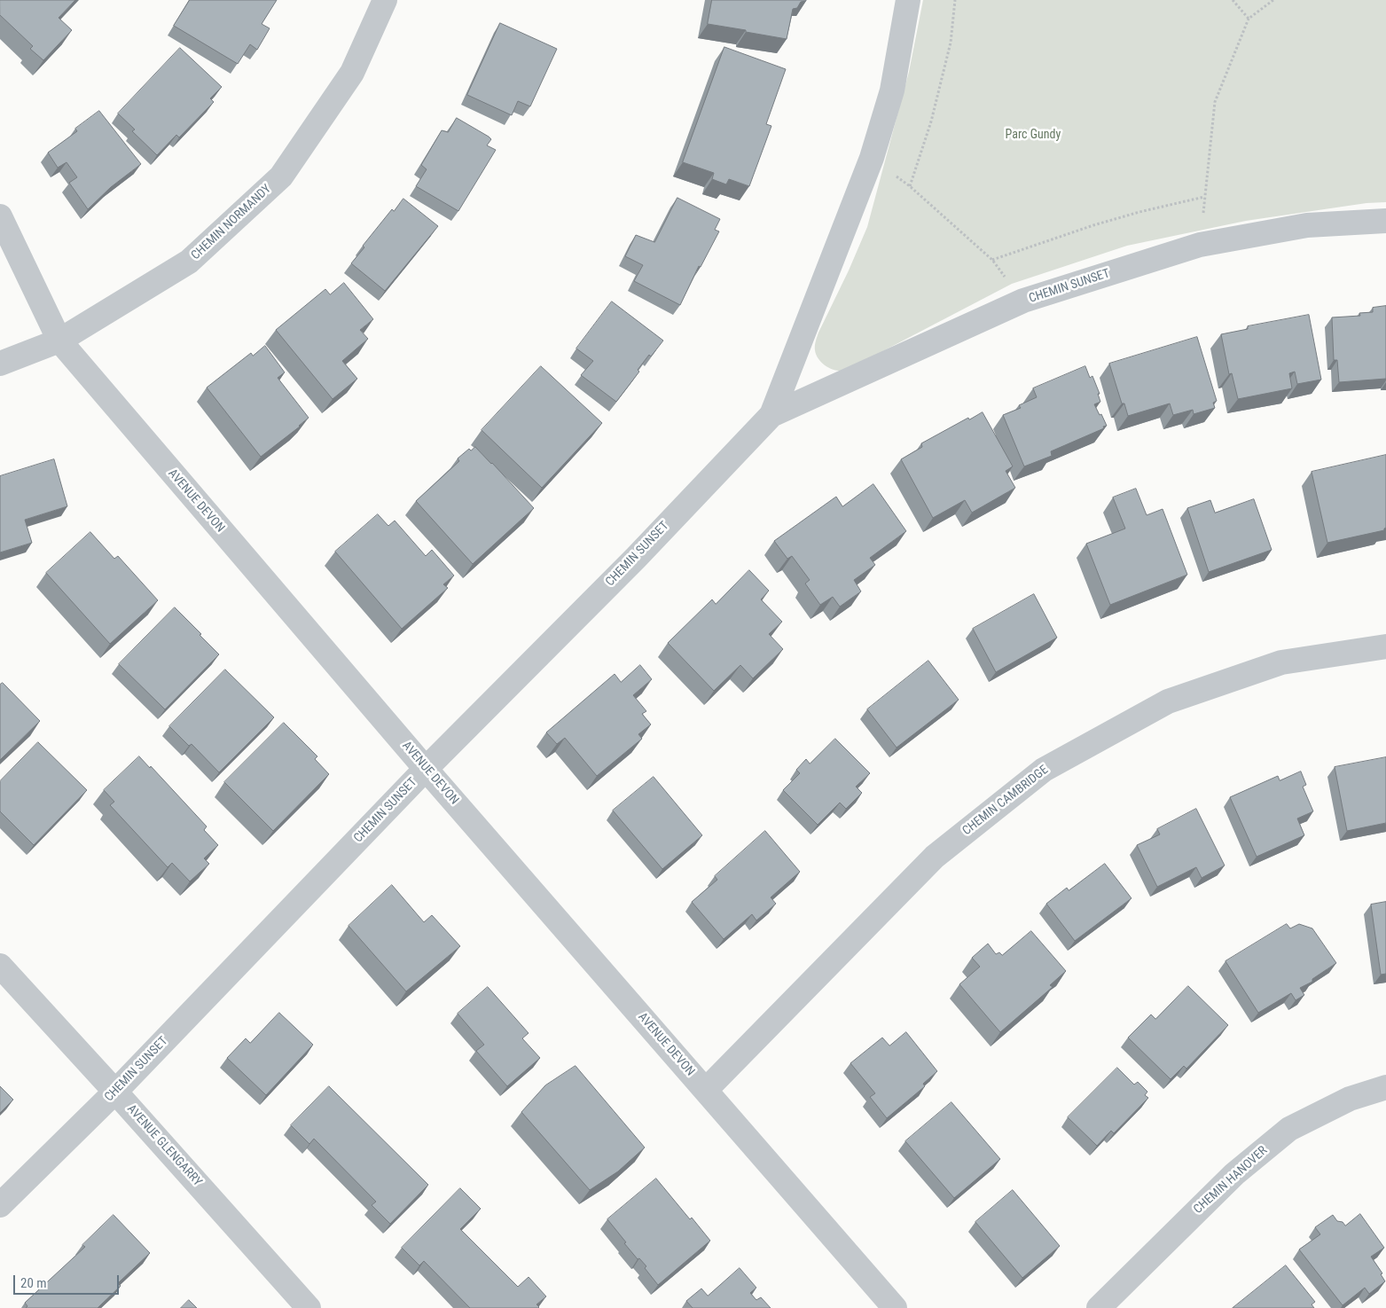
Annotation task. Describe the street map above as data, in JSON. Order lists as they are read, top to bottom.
{
  "streets": {
    "street": [
      "CHEMIN NORMANDY",
      "CHEMIN SUNSET",
      "AVENUE DEVON",
      "CHEMIN CAMBRIDGE",
      "AVENUE GLENGARRY",
      "CHEMIN HANOVER"
    ]
  },
  "crossings": [
    ["CHEMIN NORMANDY", "AVENUE DEVON"],
    ["CHEMIN SUNSET", "AVENUE DEVON"],
    ["CHEMIN SUNSET", "AVENUE GLENGARRY"],
    ["AVENUE DEVON", "CHEMIN CAMBRIDGE"]
  ],
  "parks": ["Parc Gundy"],
  "scale_bar": "20 m"
}
